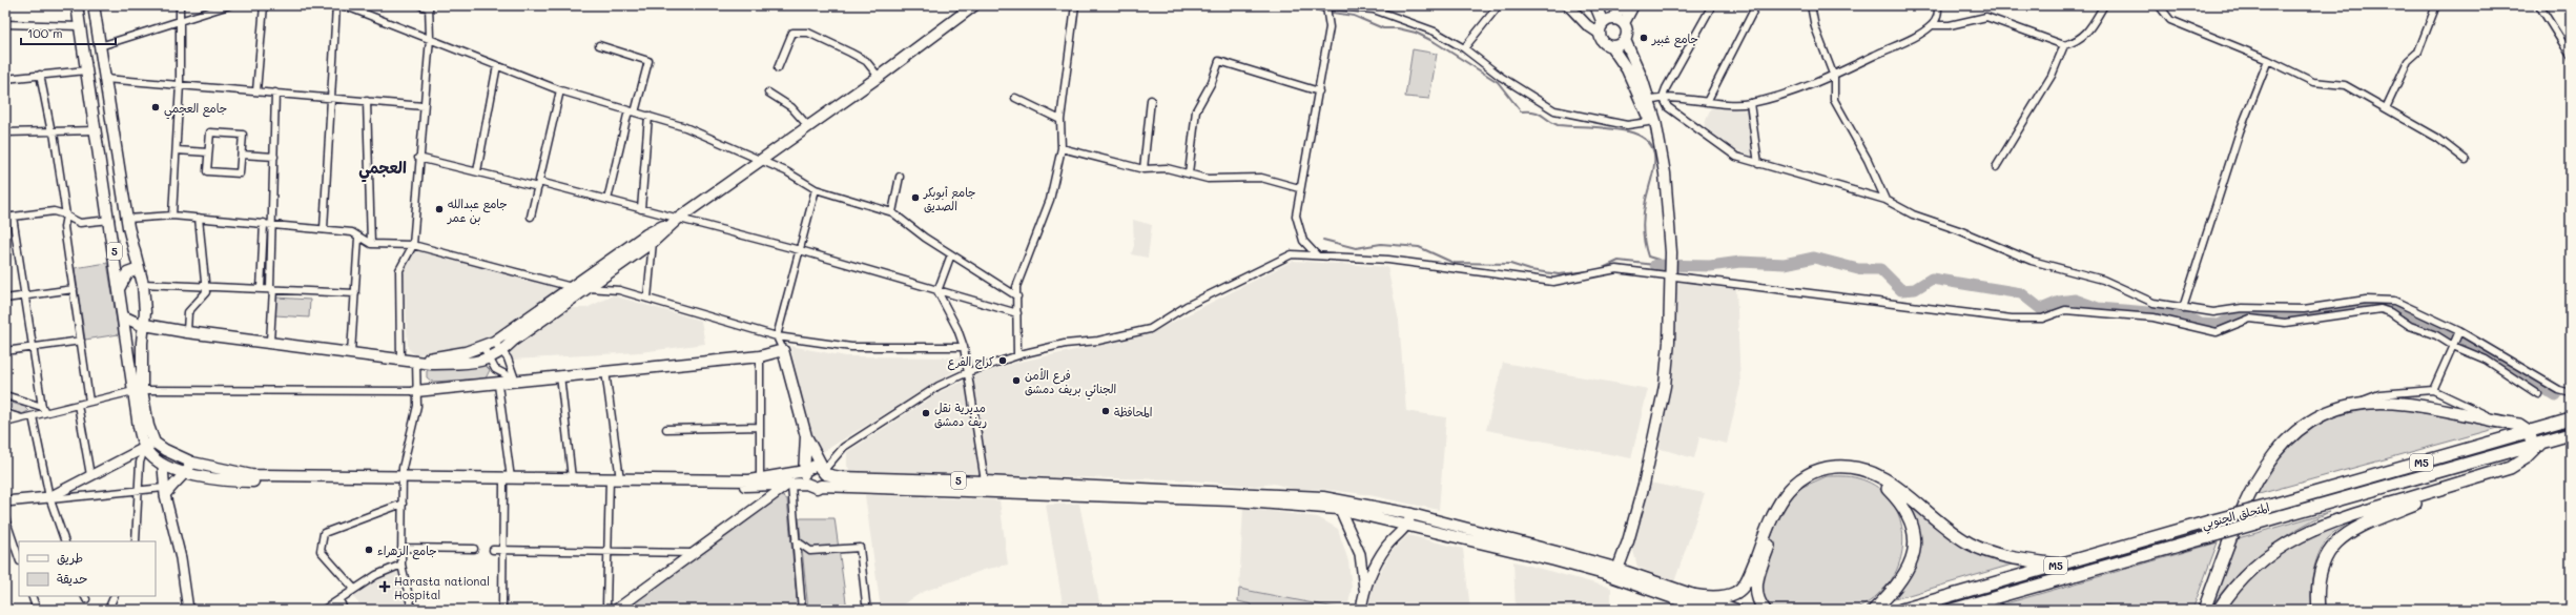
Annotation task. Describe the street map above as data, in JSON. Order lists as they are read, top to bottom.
{
  "streets": {
    "highway": ["M5", "المتحلق الجنوبي"],
    "main road": ["5"]
  },
  "districts": ["العجمي"],
  "places": {
    "other": [
      "جامع غبير",
      "جامع العجمي",
      "جامع أبوبكر الصديق",
      "جامع عبدالله بن عمر",
      "كراج الفرع",
      "فرع الأمن الجنائي بريف دمشق",
      "المحافظة",
      "مديرية نقل ريف دمشق",
      "جامع الزهراء"
    ],
    "health": ["Harasta national Hospital"]
  },
  "legend": ["طريق", "حديقة"],
  "scale_bar": "100 m"
}
